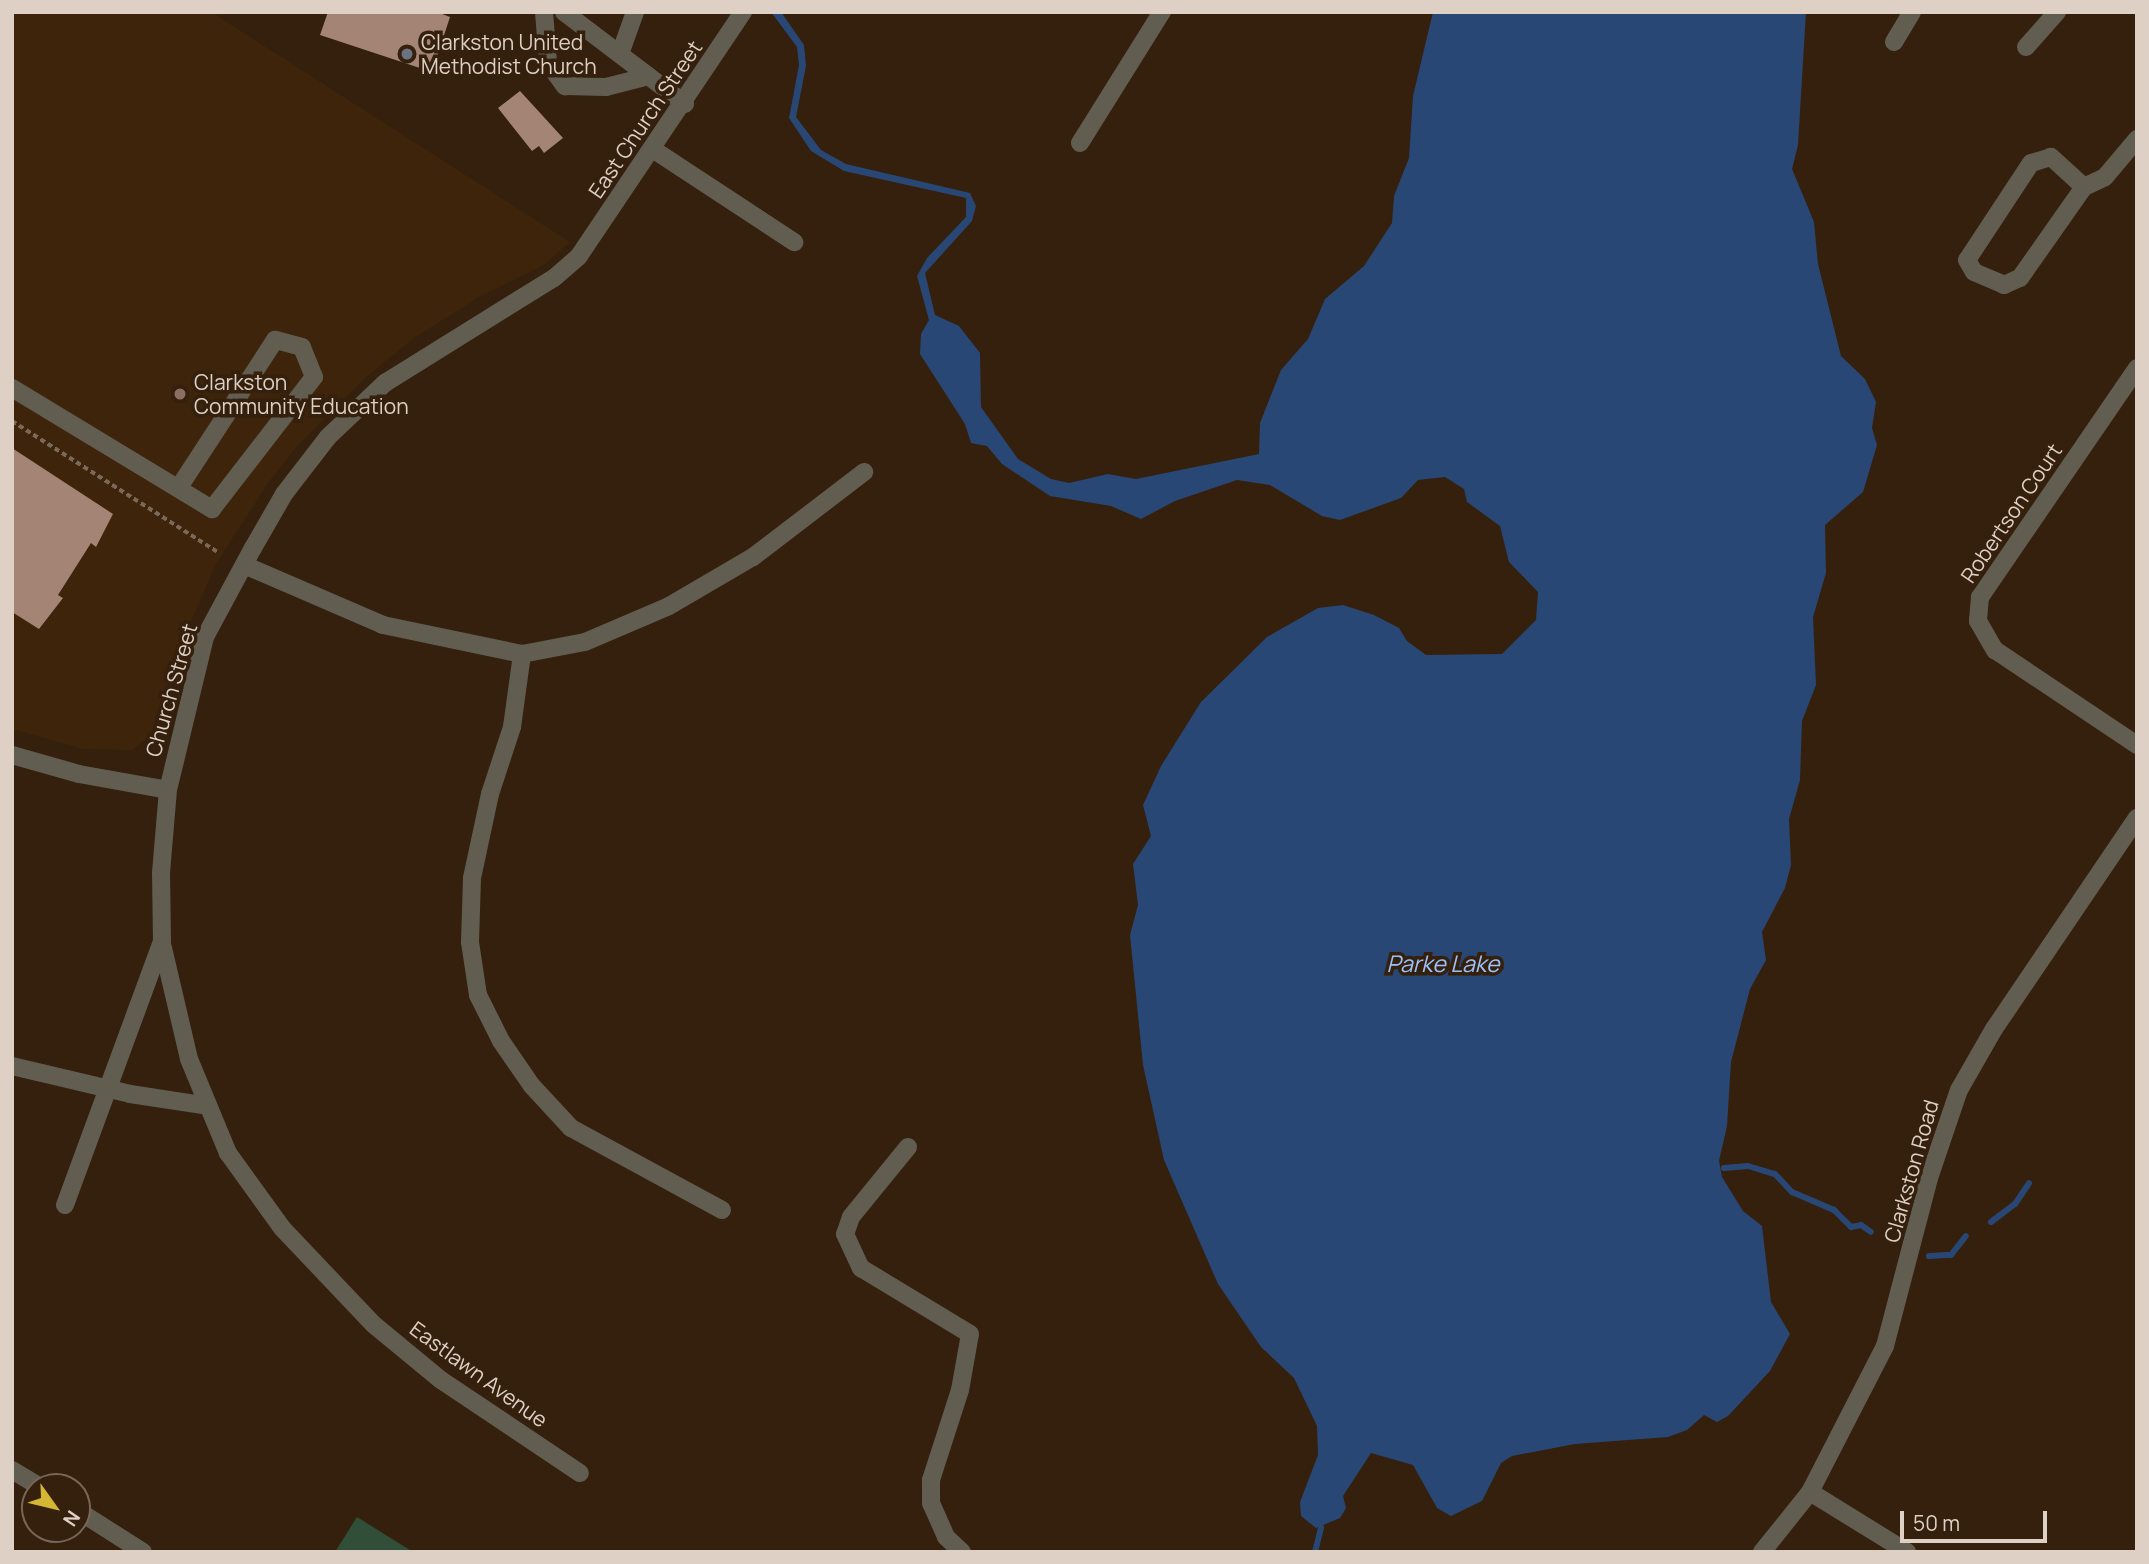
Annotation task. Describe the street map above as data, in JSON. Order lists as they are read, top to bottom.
{
  "streets": {
    "street": [
      "East Church Street",
      "Robertson Court",
      "Church Street",
      "Clarkston Road",
      "Eastlawn Avenue"
    ]
  },
  "crossings": [
    ["East Church Street", "Church Street"],
    ["Church Street", "Eastlawn Avenue"]
  ],
  "water": ["Parke Lake"],
  "places": ["Clarkston United Methodist Church", "Clarkston Community Education"],
  "scale_bar": "50 m",
  "north": "bottom right"
}
